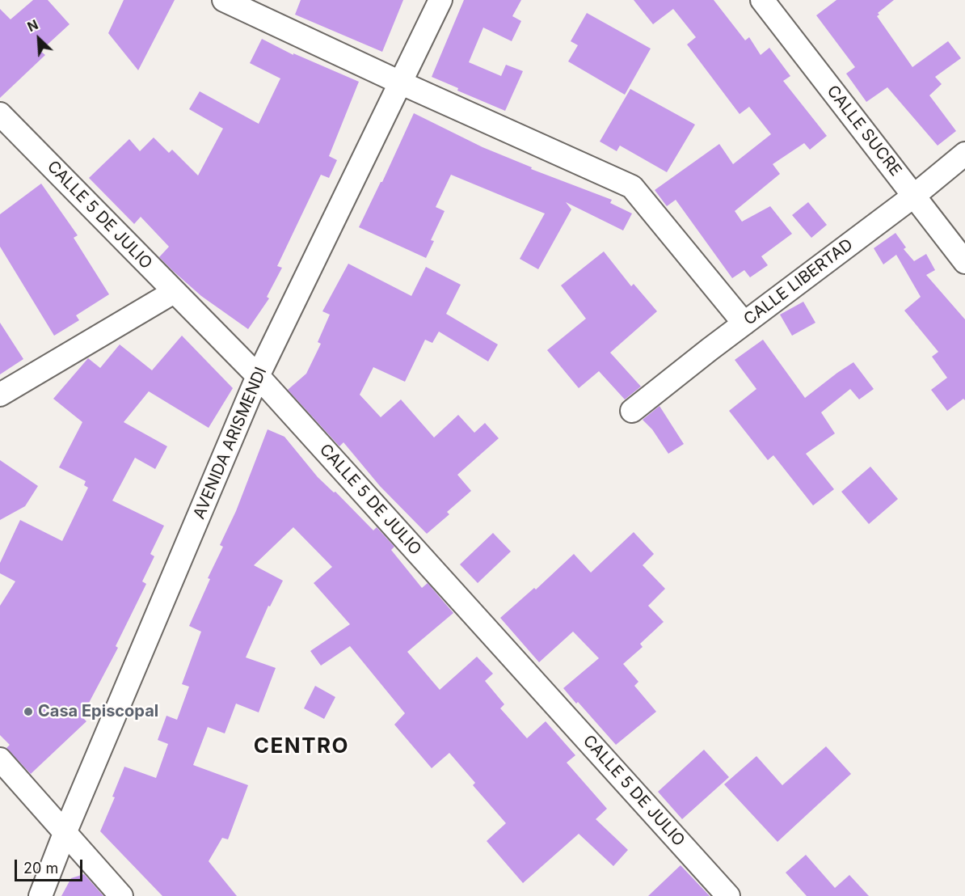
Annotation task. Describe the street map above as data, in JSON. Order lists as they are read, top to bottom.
{
  "streets": {
    "street": [
      "CALLE SUCRE",
      "CALLE 5 DE JULIO",
      "CALLE LIBERTAD",
      "AVENIDA ARISMENDI"
    ]
  },
  "crossings": [
    ["CALLE SUCRE", "CALLE LIBERTAD"],
    ["CALLE 5 DE JULIO", "AVENIDA ARISMENDI"]
  ],
  "districts": ["CENTRO"],
  "places": ["Casa Episcopal"],
  "scale_bar": "20 m",
  "north": "top left"
}
